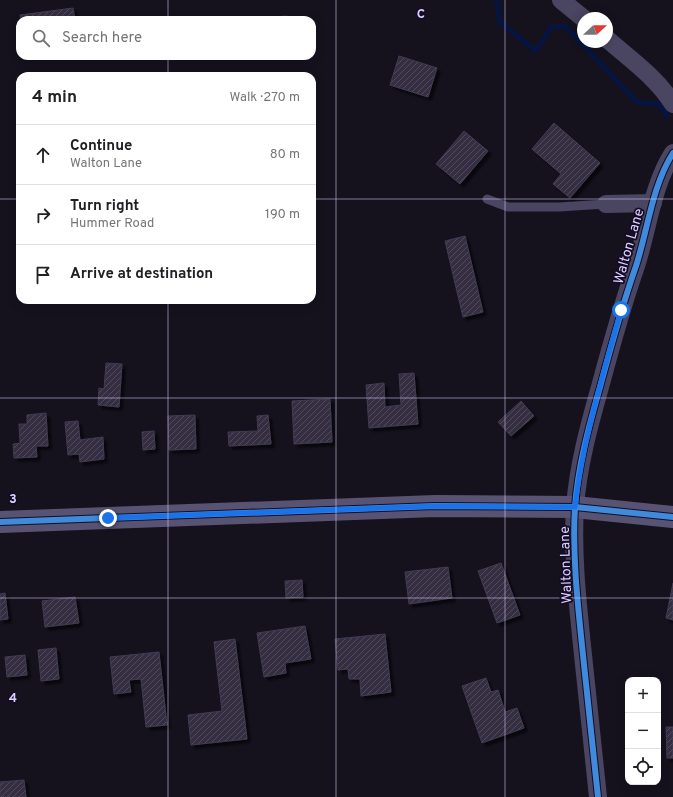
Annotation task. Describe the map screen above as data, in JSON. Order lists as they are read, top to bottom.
{
  "streets": {
    "street": ["Walton Lane"]
  },
  "north": "right",
  "page": {
    "search": "Search here",
    "heading": ["4 min", "Walk · 270 m"],
    "list": [
      ["Continue", "Walton Lane", "80 m"],
      ["Turn right", "Hummer Road", "190 m"],
      "Arrive at destination"
    ],
    "map_buttons": ["+", "−"]
  },
  "grid": {
    "columns": ["C"],
    "rows": ["3", "4"]
  }
}
